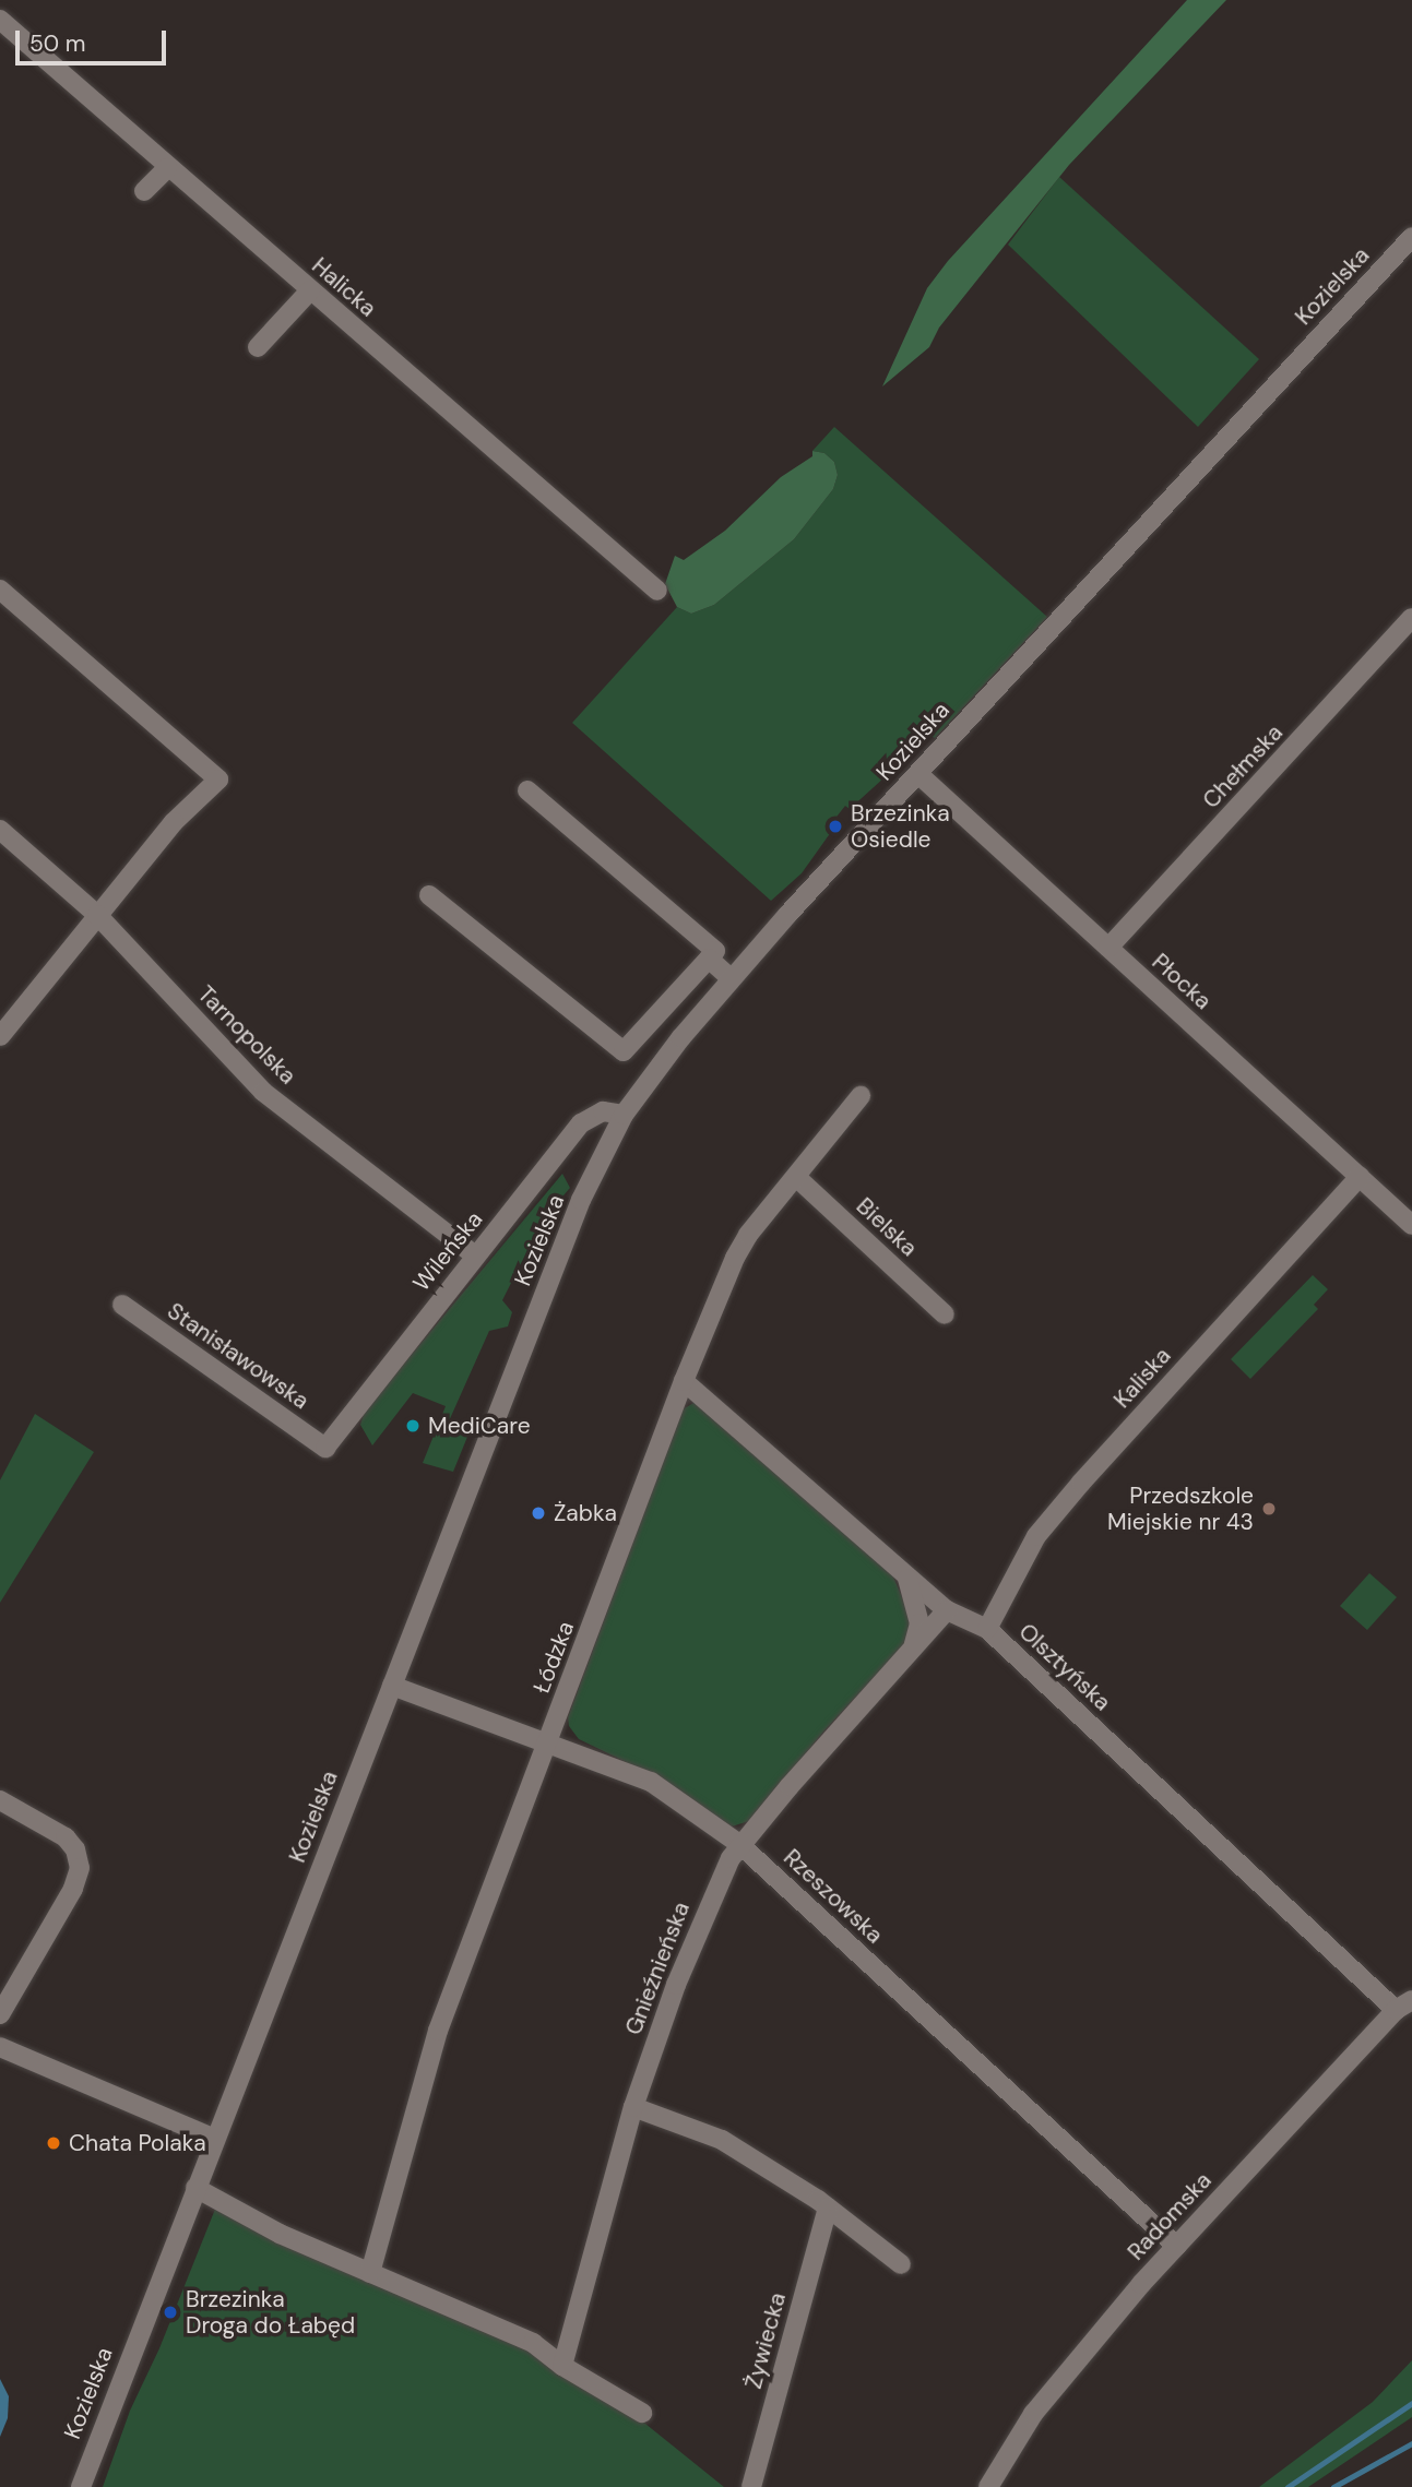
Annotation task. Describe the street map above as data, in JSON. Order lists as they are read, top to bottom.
{
  "streets": {
    "street": [
      "Kozielska",
      "Halicka",
      "Chełmska",
      "Płocka",
      "Tarnopolska",
      "Bielska",
      "Wileńska",
      "Stanisławowska",
      "Kaliska",
      "Łódzka",
      "Olsztyńska",
      "Rzeszowska",
      "Gnieźnieńska",
      "Radomska",
      "Żywiecka"
    ]
  },
  "crossings": [
    ["Kozielska", "Płocka"],
    ["Kozielska", "Wileńska"],
    ["Kozielska", "Rzeszowska"],
    ["Chełmska", "Płocka"],
    ["Płocka", "Kaliska"],
    ["Tarnopolska", "Wileńska"],
    ["Bielska", "Łódzka"],
    ["Wileńska", "Stanisławowska"],
    ["Kaliska", "Olsztyńska"],
    ["Łódzka", "Olsztyńska"],
    ["Łódzka", "Rzeszowska"],
    ["Olsztyńska", "Gnieźnieńska"],
    ["Olsztyńska", "Radomska"],
    ["Rzeszowska", "Gnieźnieńska"],
    ["Rzeszowska", "Radomska"]
  ],
  "places": [
    "Brzezinka Osiedle",
    "MediCare",
    "Przedszkole Miejskie nr 43",
    "Żabka",
    "Chata Polaka",
    "Brzezinka Droga do Łabęd"
  ],
  "scale_bar": "50 m"
}
